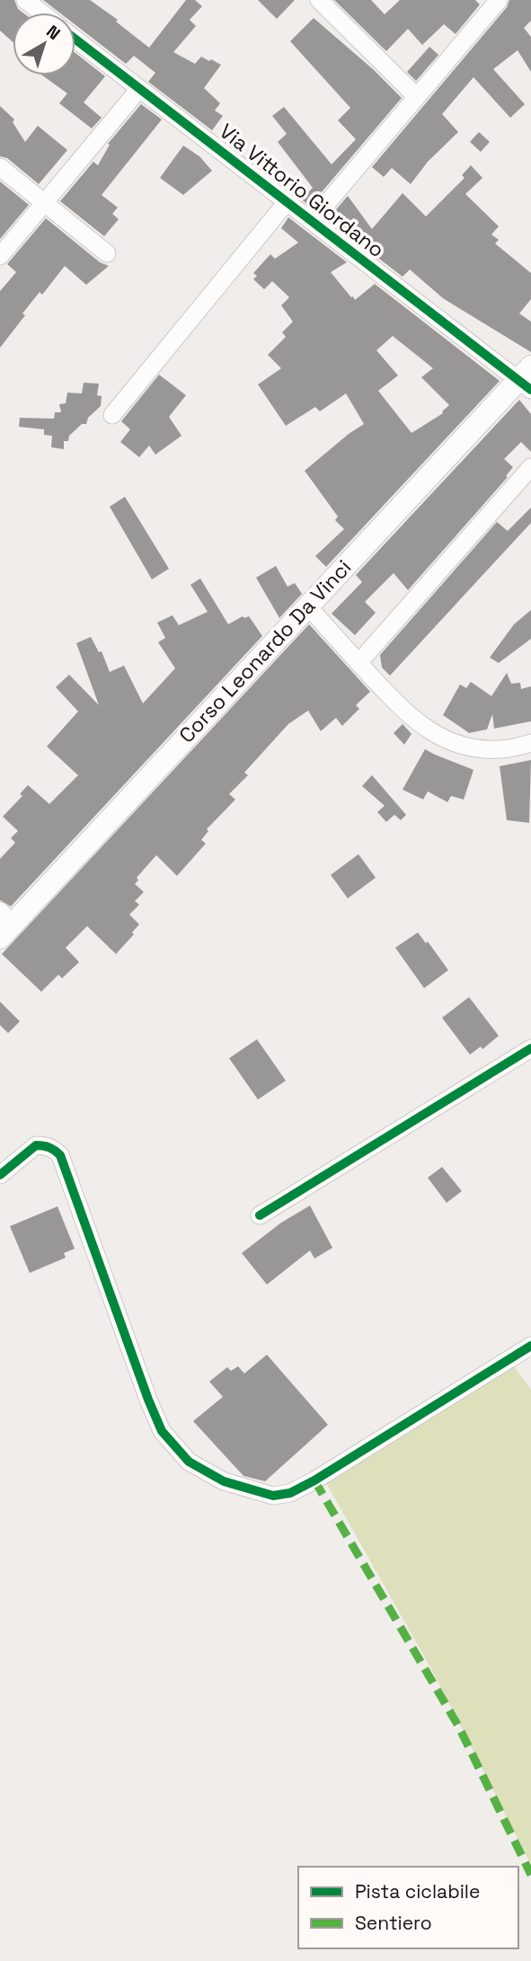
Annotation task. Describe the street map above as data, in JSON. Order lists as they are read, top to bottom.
{
  "streets": {
    "main road": ["Corso Leonardo Da Vinci"],
    "street": ["Via Vittorio Giordano"]
  },
  "crossings": [
    ["Via Vittorio Giordano", "Corso Leonardo Da Vinci"]
  ],
  "legend": ["Pista ciclabile", "Sentiero"],
  "north": "top right"
}
